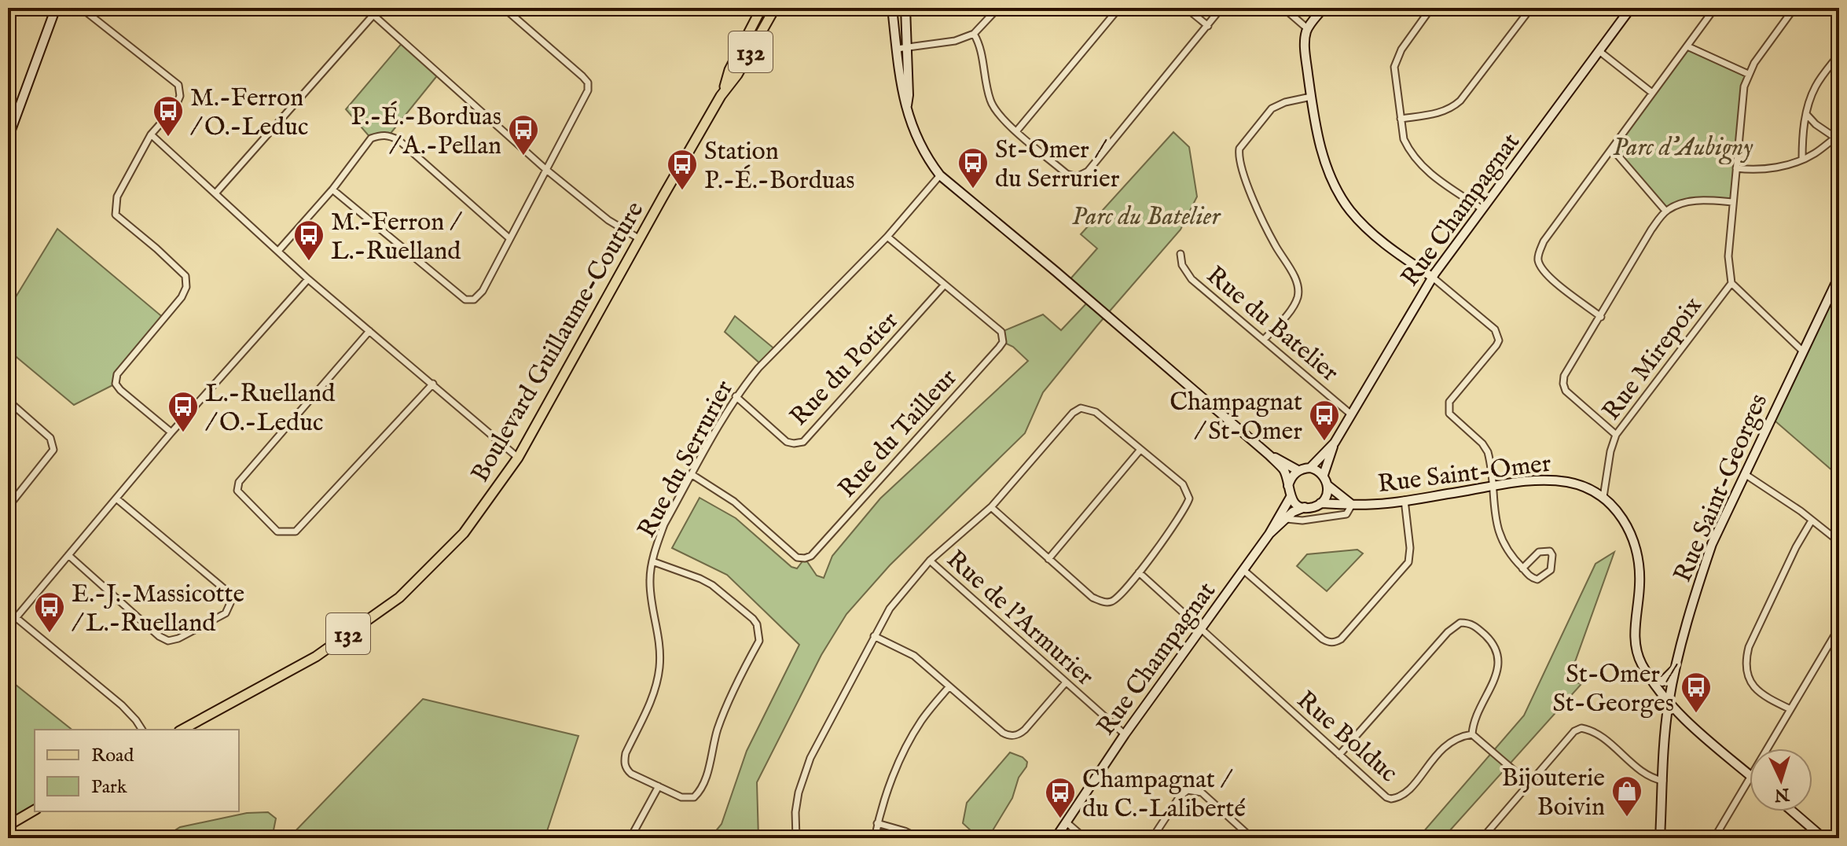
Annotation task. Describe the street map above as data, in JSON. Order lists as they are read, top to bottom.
{
  "streets": {
    "main road": ["132", "Boulevard Guillaume-Couture"],
    "street": [
      "Rue Champagnat",
      "Rue du Batelier",
      "Rue Mirepoix",
      "Rue du Potier",
      "Rue du Tailleur",
      "Rue du Serrurier",
      "Rue Saint-Omer",
      "Rue Saint-Georges",
      "Rue de l'Armurier",
      "Rue Bolduc"
    ]
  },
  "crossings": [
    ["Rue Champagnat", "Rue du Batelier"],
    ["Rue Champagnat", "Rue Saint-Omer"],
    ["Rue Champagnat", "Rue de l'Armurier"],
    ["Rue Champagnat", "Rue Bolduc"],
    ["Rue Mirepoix", "Rue Saint-Omer"],
    ["Rue du Potier", "Rue du Tailleur"],
    ["Rue du Potier", "Rue du Serrurier"],
    ["Rue du Tailleur", "Rue du Serrurier"],
    ["Rue Saint-Omer", "Rue Saint-Georges"]
  ],
  "parks": ["Parc d'Aubigny", "Parc du Batelier"],
  "places": {
    "bus stop": [
      "M.-Ferron / O.-Leduc",
      "P.-É.-Borduas / A.-Pellan",
      "St-Omer / du Serrurier",
      "Station P.-É.-Borduas",
      "M.-Ferron / L.-Ruelland",
      "L.-Ruelland / O.-Leduc",
      "Champagnat / St-Omer",
      "E.-J.-Massicotte / L.-Ruelland",
      "St-Omer / St-Georges",
      "Champagnat / du C.-Laliberté"
    ],
    "shop": ["Bijouterie Boivin"]
  },
  "legend": ["Road", "Park"],
  "north": "bottom"
}
